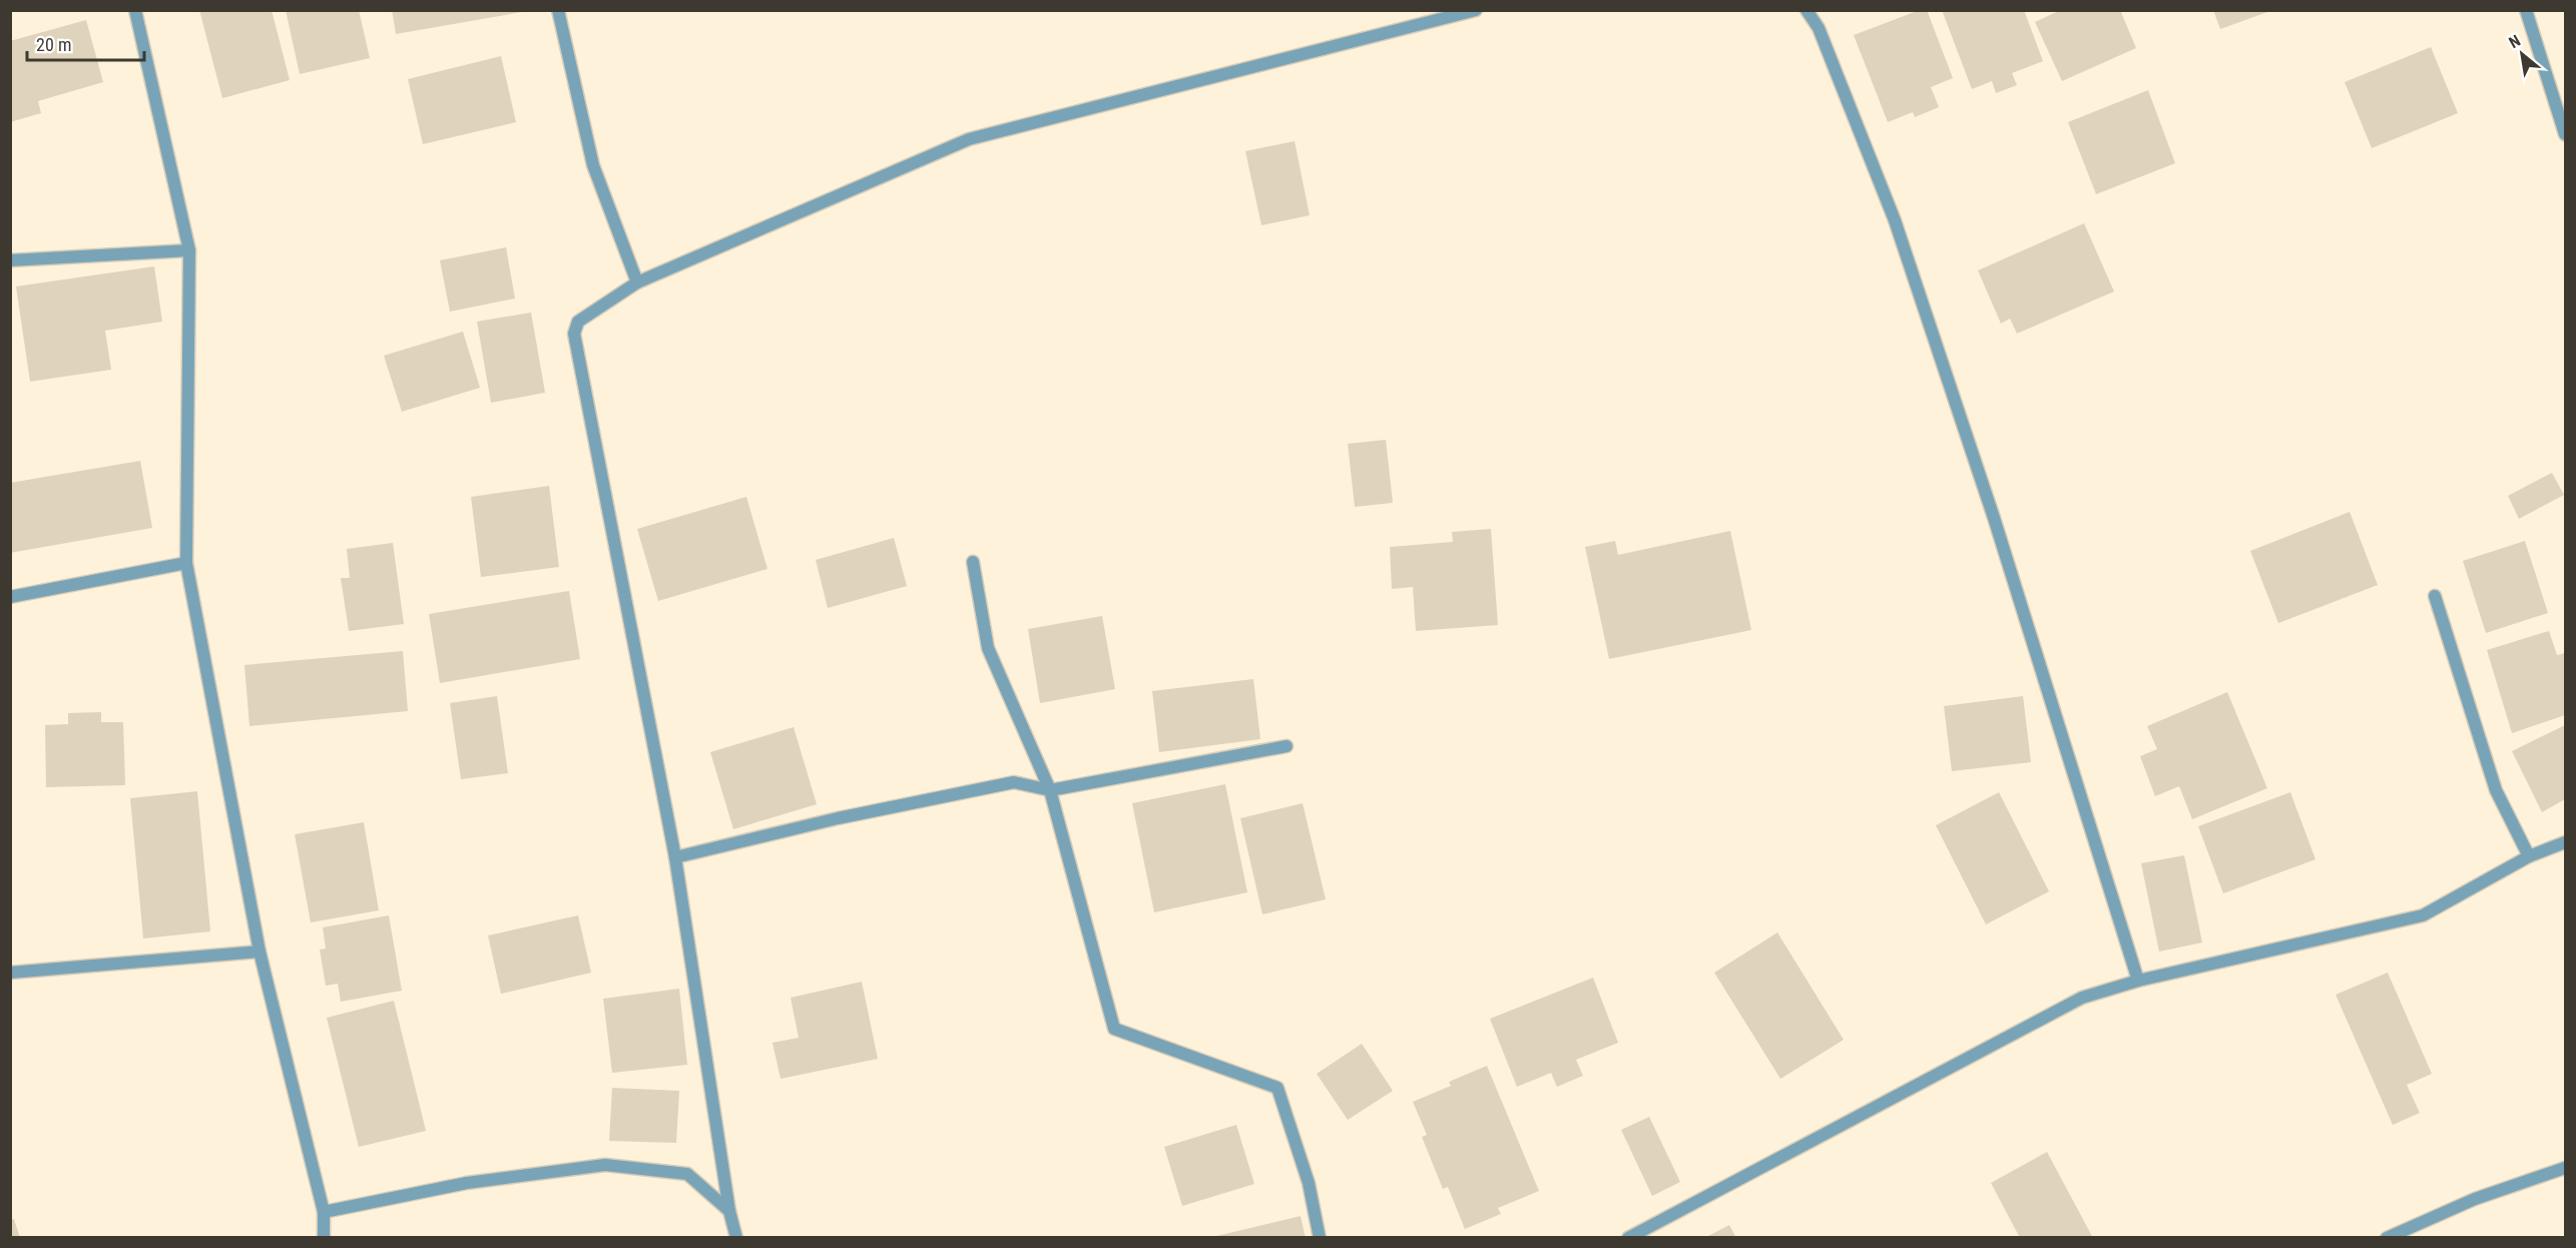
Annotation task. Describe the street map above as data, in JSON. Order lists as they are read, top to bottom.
{
  "scale_bar": "20 m",
  "north": "top left"
}
